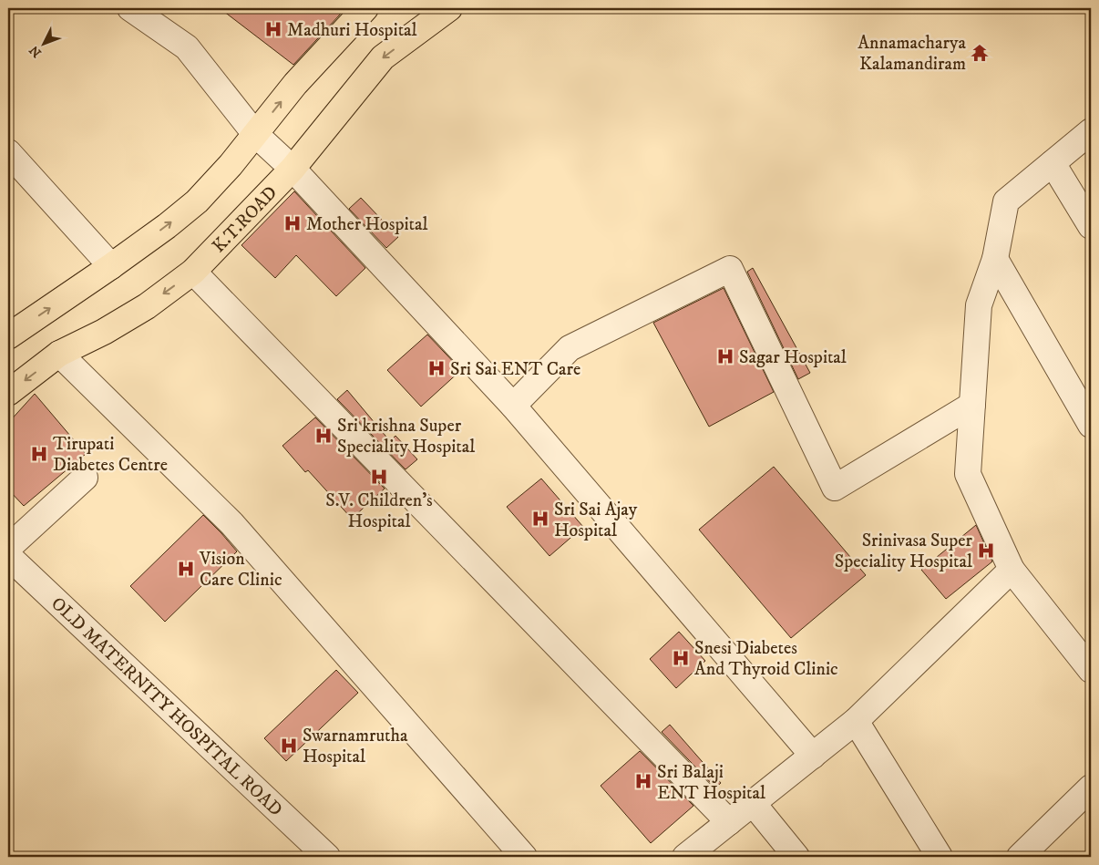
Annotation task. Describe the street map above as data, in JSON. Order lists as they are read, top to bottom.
{
  "streets": {
    "main road": ["K.T.ROAD"],
    "street": ["OLD MATERNITY HOSPITAL ROAD"]
  },
  "places": {
    "hospital": [
      "Madhuri Hospital",
      "Mother Hospital",
      "Sagar Hospital",
      "Sri Sai ENT Care",
      "Sri krishna Super Speciality Hospital",
      "Tirupati Diabetes Centre",
      "S.V. Children's Hospital",
      "Sri Sai Ajay Hospital",
      "Srinivasa Super Speciality Hospital",
      "Vision Care Clinic",
      "Snesi Diabetes And Thyroid Clinic",
      "Swarnamrutha Hospital",
      "Sri Balaji ENT Hospital"
    ],
    "temple": ["Annamacharya Kalamandiram"]
  },
  "north": "bottom left"
}
